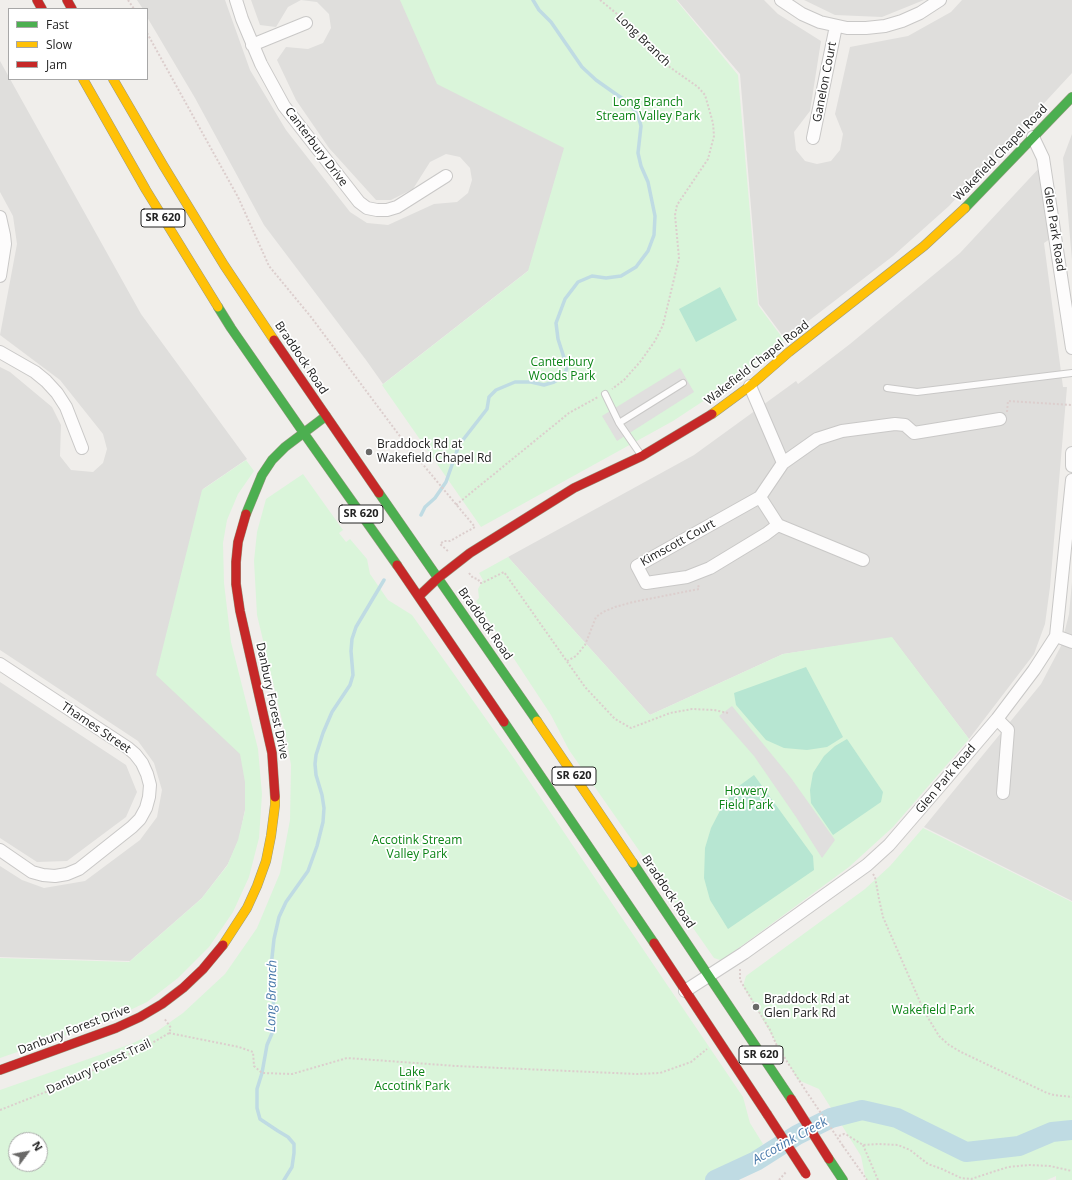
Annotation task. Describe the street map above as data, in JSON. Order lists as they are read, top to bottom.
{
  "streets": {
    "main road": [
      "Wakefield Chapel Road",
      "SR 620",
      "Braddock Road",
      "Danbury Forest Drive"
    ],
    "street": [
      "Ganelon Court",
      "Canterbury Drive",
      "Glen Park Road",
      "Kimscott Court",
      "Thames Street"
    ],
    "path": ["Long Branch", "Danbury Forest Trail"]
  },
  "crossings": [
    ["Wakefield Chapel Road", "SR 620"],
    ["Wakefield Chapel Road", "Glen Park Road"],
    ["Wakefield Chapel Road", "Braddock Road"],
    ["SR 620", "Glen Park Road"],
    ["SR 620", "Danbury Forest Drive"],
    ["Glen Park Road", "Braddock Road"],
    ["Braddock Road", "Danbury Forest Drive"]
  ],
  "water": ["Long Branch", "Accotink Creek"],
  "parks": [
    "Long Branch Stream Valley Park",
    "Canterbury Woods Park",
    "Howery Field Park",
    "Accotink Stream Valley Park",
    "Wakefield Park",
    "Lake Accotink Park"
  ],
  "places": ["Braddock Rd at Wakefield Chapel Rd", "Braddock Rd at Glen Park Rd"],
  "legend": ["Fast", "Slow", "Jam"],
  "north": "top right"
}
